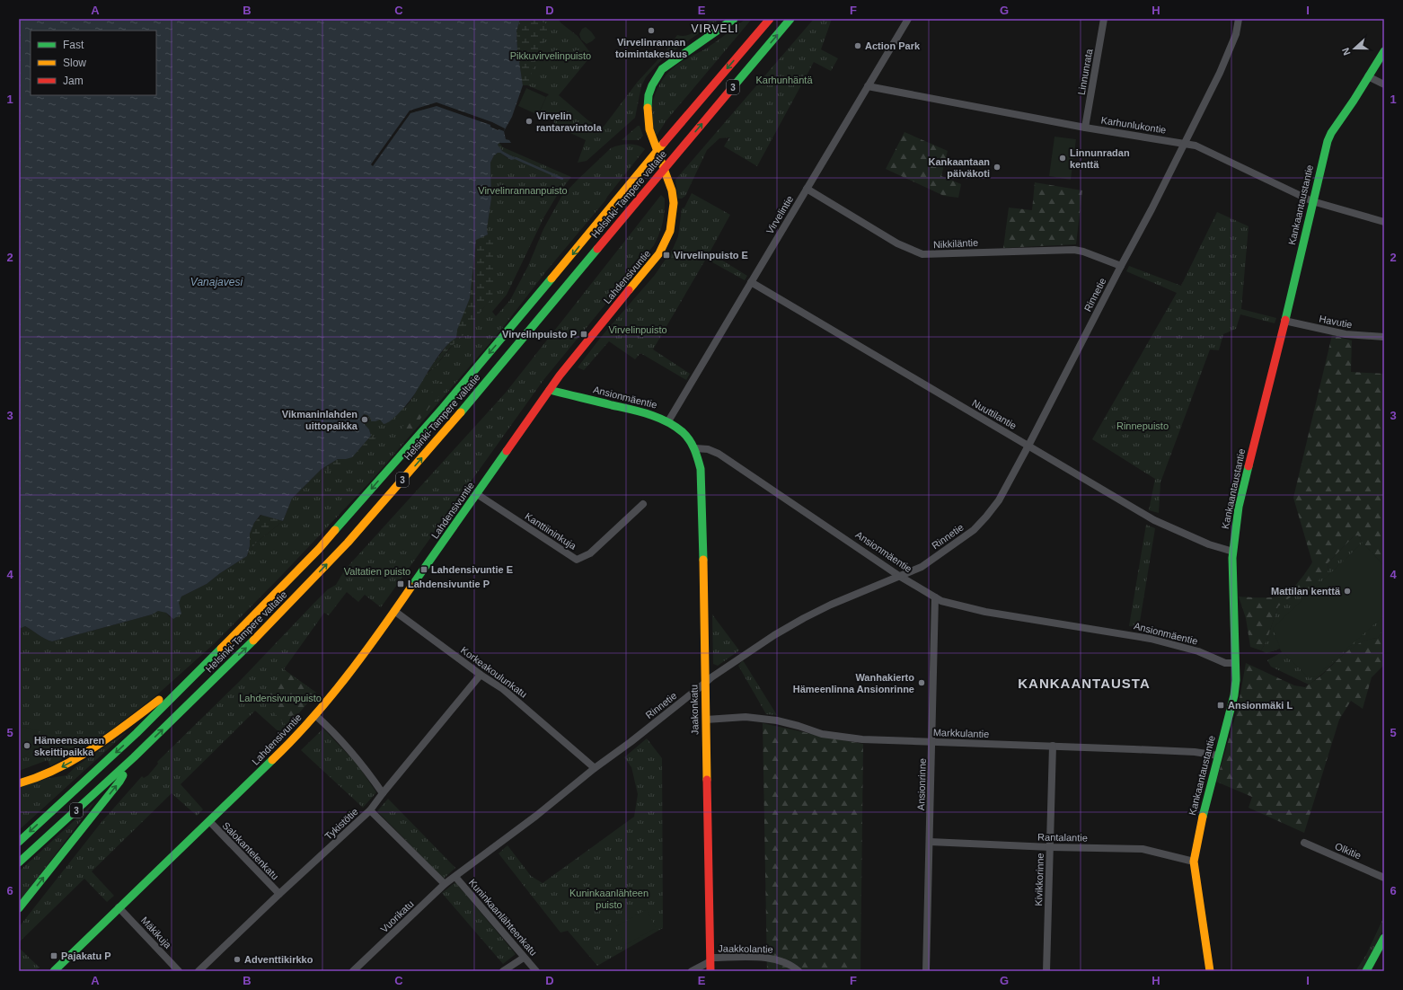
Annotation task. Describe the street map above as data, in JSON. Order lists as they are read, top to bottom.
{
  "streets": {
    "main road": [
      "3",
      "Helsinki-Tampere valtatie",
      "Kankaantaustantie",
      "Lahdensivuntie",
      "Ansionmäentie",
      "Jaakonkatu"
    ],
    "street": [
      "Linnunrata",
      "Karhunlukontie",
      "Virvelintie",
      "Nikkiläntie",
      "Rinnetie",
      "Havutie",
      "Nuuttilantie",
      "Kanttiininkuja",
      "Korkeakoulunkatu",
      "Markkulantie",
      "Ansionrinne",
      "Tykistötie",
      "Rantalantie",
      "Salokantelenkatu",
      "Olkitie",
      "Kivikkorinne",
      "Vuorikatu",
      "Kuninkaanlähteenkatu",
      "Mäkikuja",
      "Jaakkolantie"
    ]
  },
  "crossings": [
    ["Linnunrata", "Karhunlukontie"],
    ["Karhunlukontie", "Kankaantaustantie"],
    ["Karhunlukontie", "Virvelintie"],
    ["Karhunlukontie", "Rinnetie"],
    ["Kankaantaustantie", "Havutie"],
    ["Kankaantaustantie", "Ansionmäentie"],
    ["Kankaantaustantie", "Nuuttilantie"],
    ["Kankaantaustantie", "Markkulantie"],
    ["Kankaantaustantie", "Rantalantie"],
    ["Virvelintie", "Nikkiläntie"],
    ["Virvelintie", "Ansionmäentie"],
    ["Virvelintie", "Nuuttilantie"],
    ["Nikkiläntie", "Rinnetie"],
    ["Lahdensivuntie", "Ansionmäentie"],
    ["Lahdensivuntie", "Kanttiininkuja"],
    ["Lahdensivuntie", "Korkeakoulunkatu"],
    ["Lahdensivuntie", "Salokantelenkatu"],
    ["Lahdensivuntie", "Mäkikuja"],
    ["Rinnetie", "Ansionmäentie"],
    ["Rinnetie", "Nuuttilantie"],
    ["Rinnetie", "Korkeakoulunkatu"],
    ["Rinnetie", "Jaakonkatu"],
    ["Rinnetie", "Vuorikatu"],
    ["Rinnetie", "Kuninkaanlähteenkatu"],
    ["Ansionmäentie", "Jaakonkatu"],
    ["Ansionmäentie", "Ansionrinne"],
    ["Korkeakoulunkatu", "Tykistötie"],
    ["Jaakonkatu", "Markkulantie"],
    ["Jaakonkatu", "Jaakkolantie"],
    ["Markkulantie", "Ansionrinne"],
    ["Markkulantie", "Kivikkorinne"],
    ["Ansionrinne", "Rantalantie"],
    ["Tykistötie", "Salokantelenkatu"],
    ["Rantalantie", "Kivikkorinne"],
    ["Vuorikatu", "Kuninkaanlähteenkatu"]
  ],
  "districts": ["VIRVELI", "KANKAANTAUSTA"],
  "water": ["Vanajavesi"],
  "parks": [
    "Pikkuvirvelinpuisto",
    "Karhunhäntä",
    "Virvelinrannanpuisto",
    "Virvelinpuisto",
    "Rinnepuisto",
    "Valtatien puisto",
    "Lahdensivunpuisto",
    "Kuninkaanlähteen puisto"
  ],
  "places": {
    "other": [
      "Virvelinrannan toimintakeskus",
      "Action Park",
      "Virvelin rantaravintola",
      "Linnunradan kenttä",
      "Kankaantaan päiväkoti",
      "Vikmaninlahden uittopaikka",
      "Mattilan kenttä",
      "Wanhakierto Hämeenlinna Ansionrinne",
      "Hämeensaaren skeittipaikka",
      "Adventtikirkko"
    ],
    "transit": [
      "Virvelinpuisto E",
      "Virvelinpuisto P",
      "Lahdensivuntie E",
      "Lahdensivuntie P",
      "Ansionmäki L",
      "Pajakatu P"
    ]
  },
  "legend": ["Fast", "Slow", "Jam"],
  "north": "left",
  "grid": {
    "columns": [
      "A",
      "B",
      "C",
      "D",
      "E",
      "F",
      "G",
      "H",
      "I"
    ],
    "rows": [
      "1",
      "2",
      "3",
      "4",
      "5",
      "6"
    ]
  }
}
